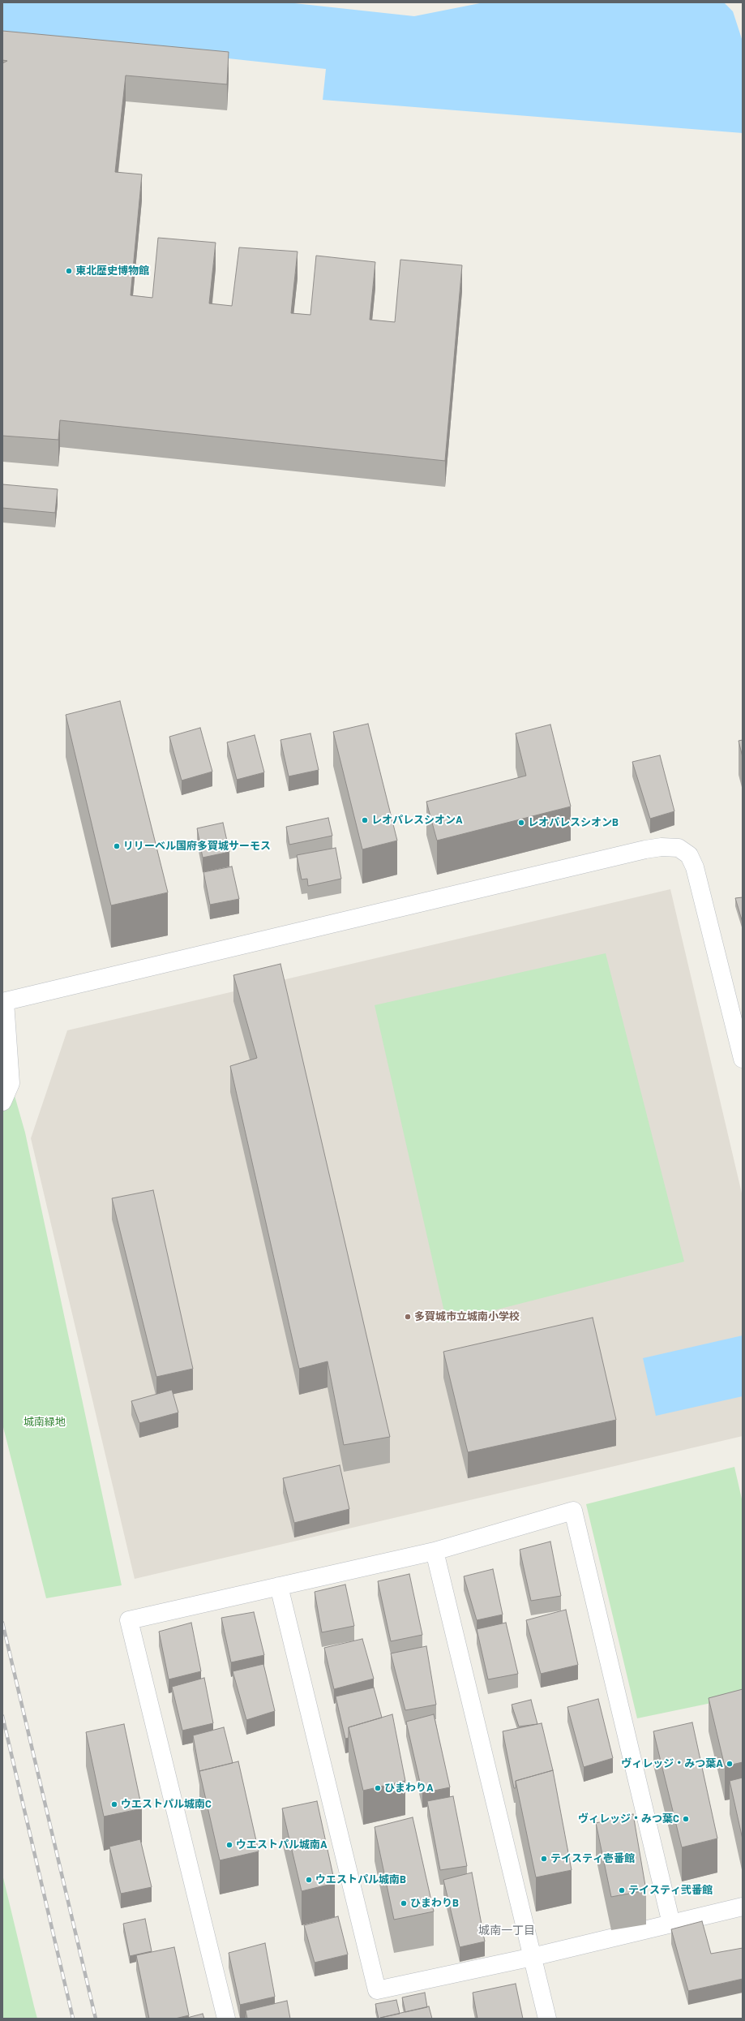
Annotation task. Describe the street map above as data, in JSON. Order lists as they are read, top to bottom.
{
  "districts": ["城南一丁目"],
  "parks": ["城南緑地"],
  "places": [
    "東北歴史博物館",
    "レオパレスシオンA",
    "レオパレスシオンB",
    "リリーベル国府多賀城サーモス",
    "多賀城市立城南小学校",
    "ヴィレッジ・みつ葉A",
    "ひまわりA",
    "ウエストパル城南C",
    "ヴィレッジ・みつ葉C",
    "ウエストパル城南A",
    "テイスティ壱番館",
    "ウエストパル城南B",
    "テイスティ弐番館",
    "ひまわりB"
  ]
}
